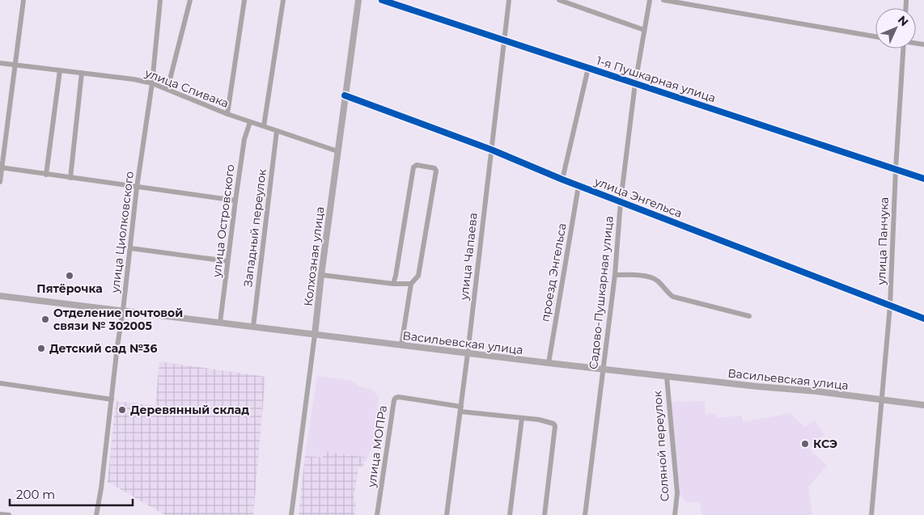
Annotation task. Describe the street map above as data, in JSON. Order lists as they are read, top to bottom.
{
  "streets": {
    "main road": ["Колхозная улица", "Васильевская улица"],
    "street": [
      "1-я Пушкарная улица",
      "улица Спивака",
      "улица Энгельса",
      "улица Островского",
      "Западный переулок",
      "улица Циолковского",
      "улица Панчука",
      "улица Чапаева",
      "проезд Энгельса",
      "Садово-Пушкарная улица",
      "улица МОПРа",
      "Соляной переулок"
    ]
  },
  "crossings": [
    ["1-я Пушкарная улица", "улица Панчука"],
    ["1-я Пушкарная улица", "улица Чапаева"],
    ["1-я Пушкарная улица", "Садово-Пушкарная улица"],
    ["улица Спивака", "улица Островского"],
    ["улица Спивака", "Западный переулок"],
    ["улица Спивака", "улица Циолковского"],
    ["улица Спивака", "Колхозная улица"],
    ["улица Энгельса", "улица Панчука"],
    ["улица Энгельса", "Колхозная улица"],
    ["улица Энгельса", "улица Чапаева"],
    ["улица Энгельса", "проезд Энгельса"],
    ["улица Энгельса", "Садово-Пушкарная улица"],
    ["улица Островского", "Васильевская улица"],
    ["Западный переулок", "Васильевская улица"],
    ["улица Циолковского", "Васильевская улица"],
    ["улица Панчука", "Васильевская улица"],
    ["Колхозная улица", "Васильевская улица"],
    ["улица Чапаева", "Васильевская улица"],
    ["улица Чапаева", "улица МОПРа"],
    ["проезд Энгельса", "Васильевская улица"],
    ["Садово-Пушкарная улица", "Васильевская улица"],
    ["Васильевская улица", "Соляной переулок"]
  ],
  "places": [
    "Пятёрочка",
    "Отделение почтовой связи № 302005",
    "Детский сад №36",
    "Деревянный склад",
    "КСЭ"
  ],
  "scale_bar": "200 m",
  "north": "top right"
}
